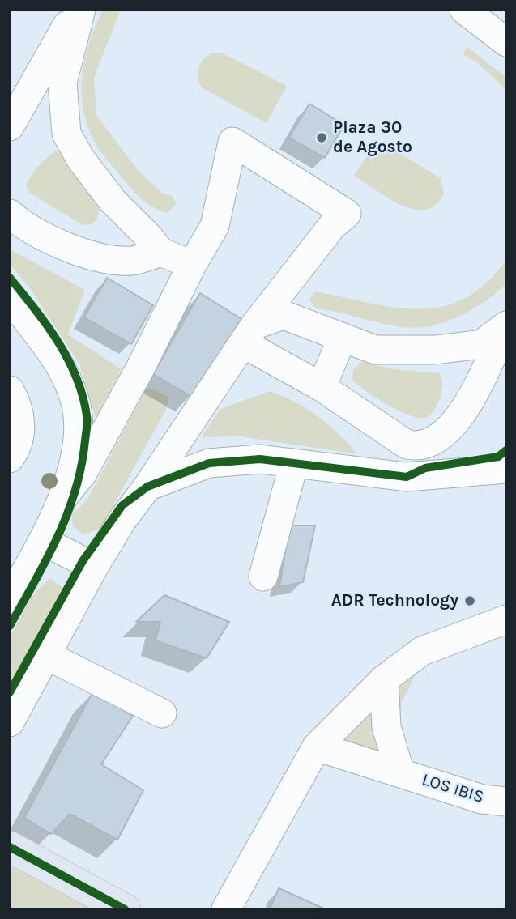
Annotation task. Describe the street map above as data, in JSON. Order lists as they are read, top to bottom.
{
  "streets": {
    "street": ["LOS IBIS"]
  },
  "places": ["Plaza 30 de Agosto", "ADR Technology"]
}
